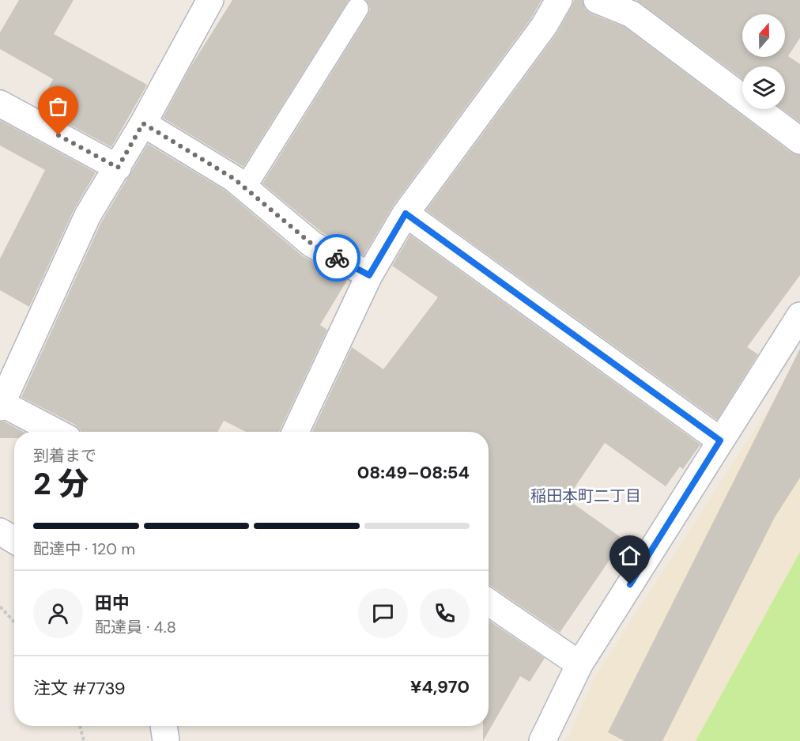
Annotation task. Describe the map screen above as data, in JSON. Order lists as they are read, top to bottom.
{
  "districts": ["稲田本町二丁目"],
  "north": "top",
  "page": {
    "heading": ["2 分", "到着まで", "08:49–08:54"],
    "panel": [
      "田中",
      "配達員 · 4.8",
      "注文 #7739",
      "¥4,970"
    ],
    "bar": "配達中 · 120 m"
  }
}
